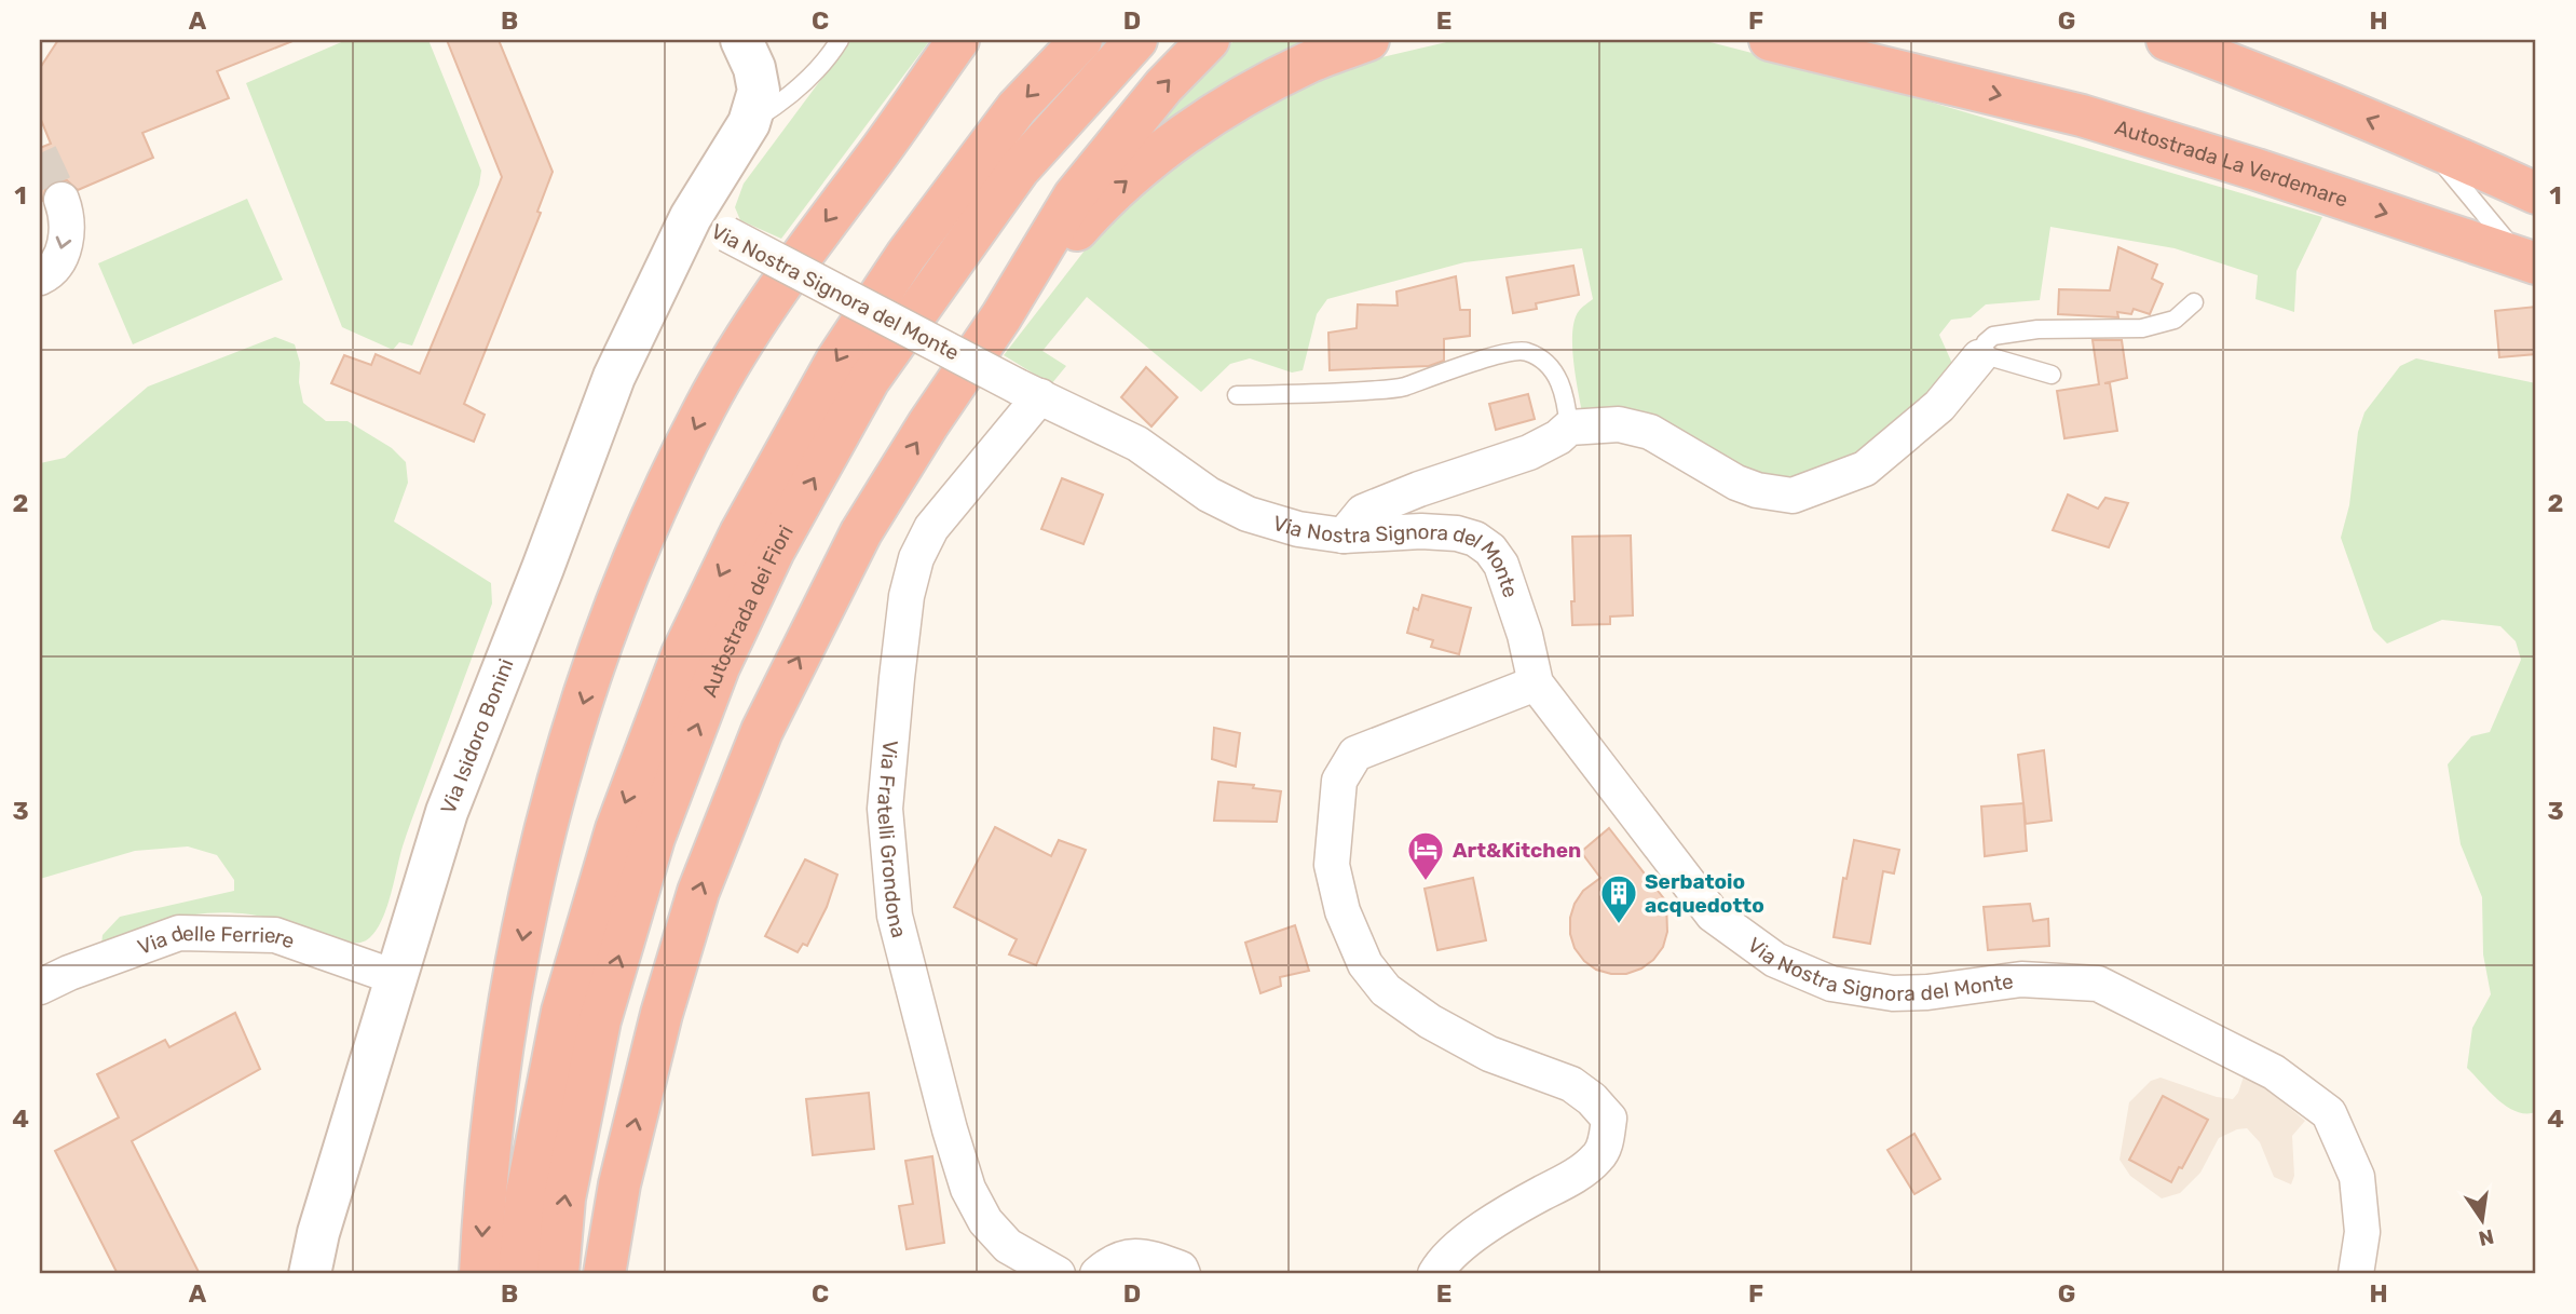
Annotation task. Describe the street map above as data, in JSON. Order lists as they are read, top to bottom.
{
  "streets": {
    "highway": ["Autostrada La Verdemare", "Autostrada dei Fiori"],
    "street": [
      "Via Nostra Signora del Monte",
      "Via Isidoro Bonini",
      "Via Fratelli Grondona",
      "Via delle Ferriere"
    ]
  },
  "crossings": [
    ["Via Nostra Signora del Monte", "Via Isidoro Bonini"],
    ["Via Nostra Signora del Monte", "Via Fratelli Grondona"],
    ["Via Isidoro Bonini", "Via delle Ferriere"]
  ],
  "places": {
    "hotel": ["Art&Kitchen"],
    "building": ["Serbatoio acquedotto"]
  },
  "north": "bottom",
  "grid": {
    "columns": [
      "A",
      "B",
      "C",
      "D",
      "E",
      "F",
      "G",
      "H"
    ],
    "rows": [
      "1",
      "2",
      "3",
      "4"
    ]
  }
}
